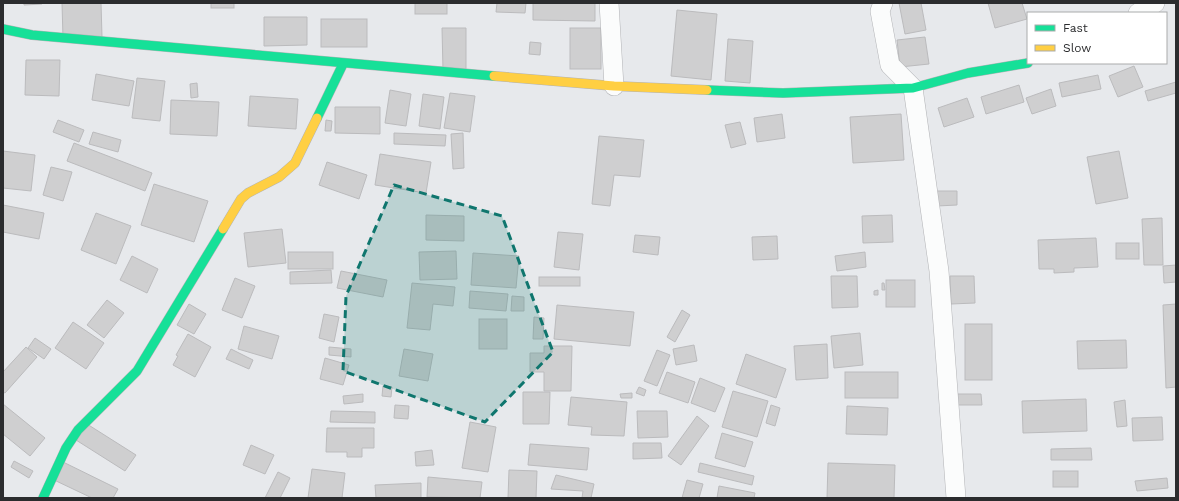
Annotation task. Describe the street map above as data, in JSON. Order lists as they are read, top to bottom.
{
  "legend": ["Fast", "Slow"]
}
